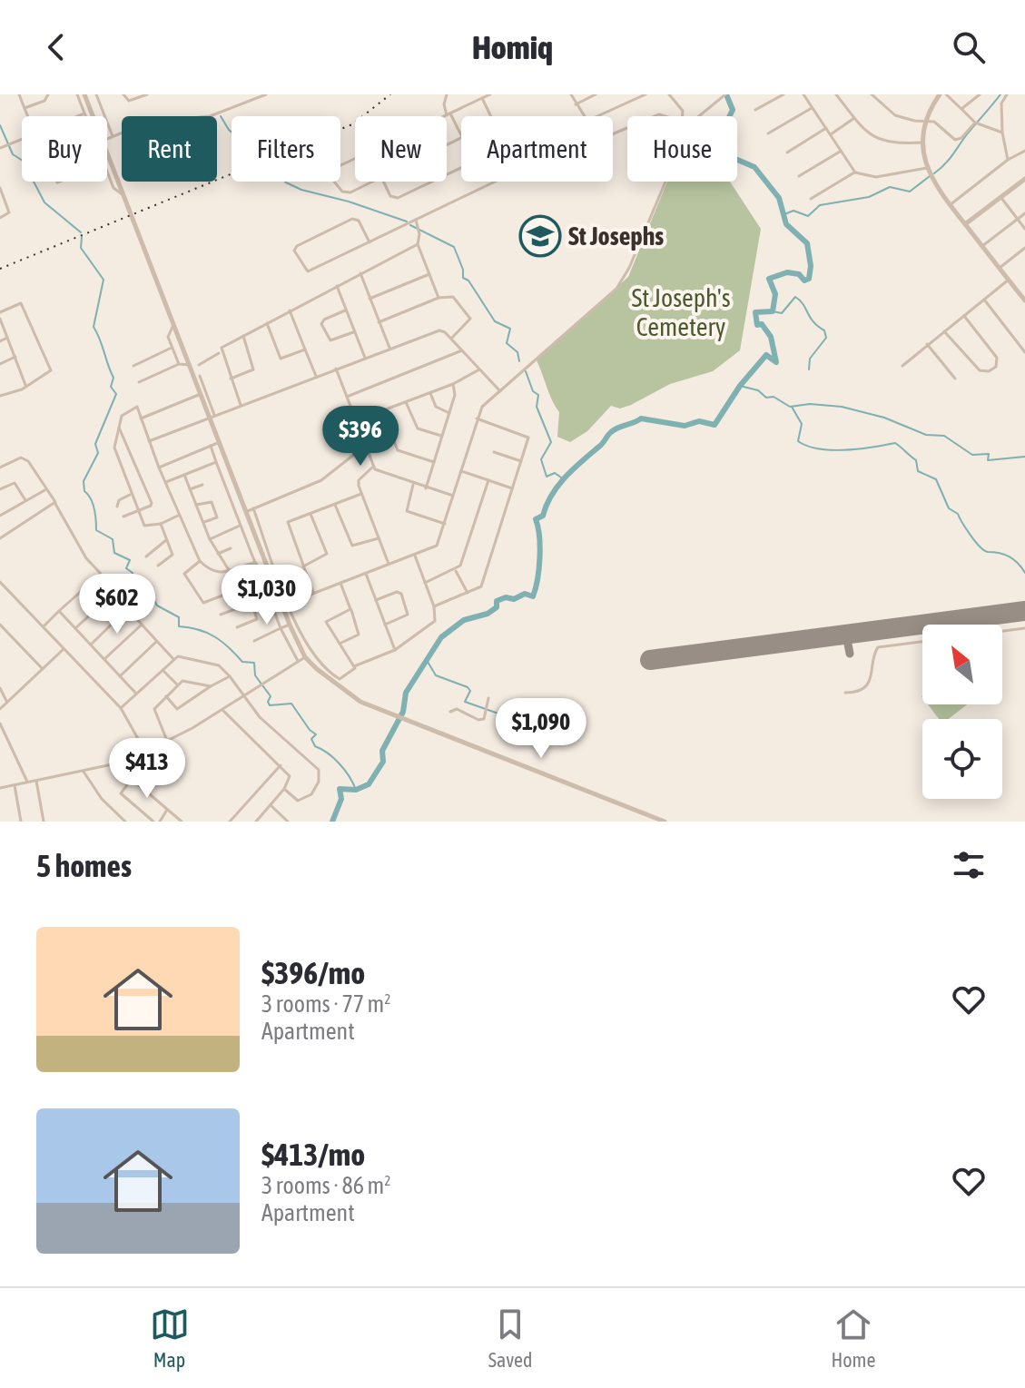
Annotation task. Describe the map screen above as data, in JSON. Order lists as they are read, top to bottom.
{
  "parks": ["St Joseph's Cemetery"],
  "places": {
    "school or university": ["St Josephs"]
  },
  "north": "top left",
  "page": {
    "header": "Homiq",
    "chip": [
      "Buy",
      "Rent",
      "Filters",
      "New",
      "Apartment",
      "House"
    ],
    "price": [
      "$396",
      "$1,030",
      "$602",
      "$1,090",
      "$413"
    ],
    "heading": "5 homes",
    "list": [
      {
        "name": "$396/mo",
        "note": "3 rooms · 77 m² · Apartment"
      },
      {
        "name": "$413/mo",
        "note": "3 rooms · 86 m² · Apartment"
      }
    ],
    "tabs": ["Map", "Saved", "Home"]
  }
}
